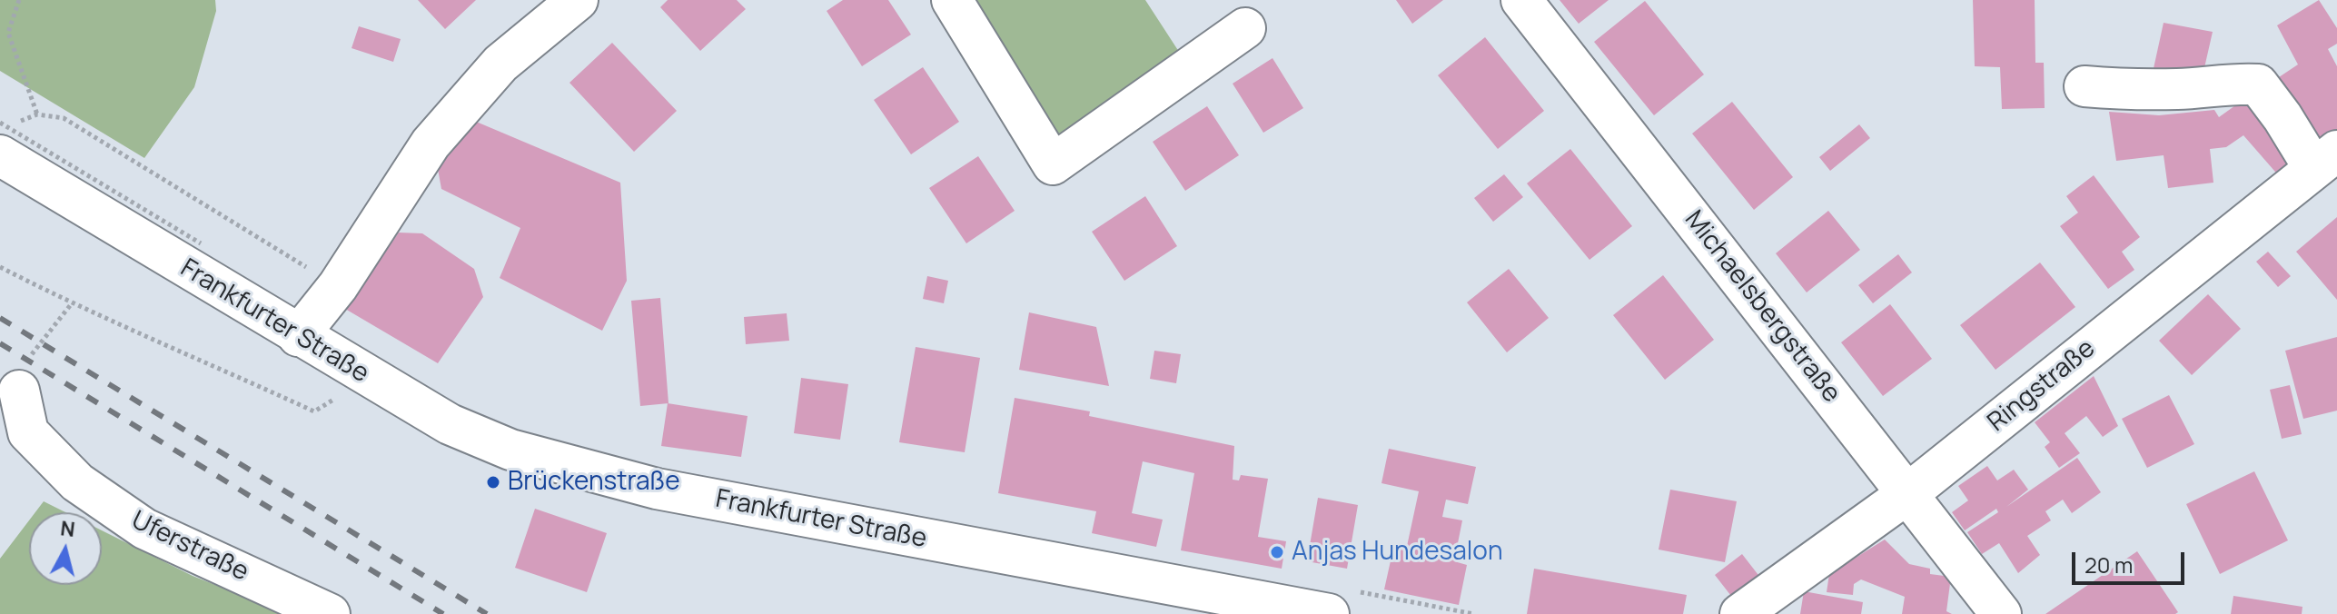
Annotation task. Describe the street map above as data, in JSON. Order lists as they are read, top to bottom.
{
  "streets": {
    "street": [
      "Michaelsbergstraße",
      "Frankfurter Straße",
      "Ringstraße",
      "Uferstraße"
    ]
  },
  "crossings": [
    ["Michaelsbergstraße", "Ringstraße"]
  ],
  "places": ["Brückenstraße", "Anjas Hundesalon"],
  "scale_bar": "20 m",
  "north": "top"
}
